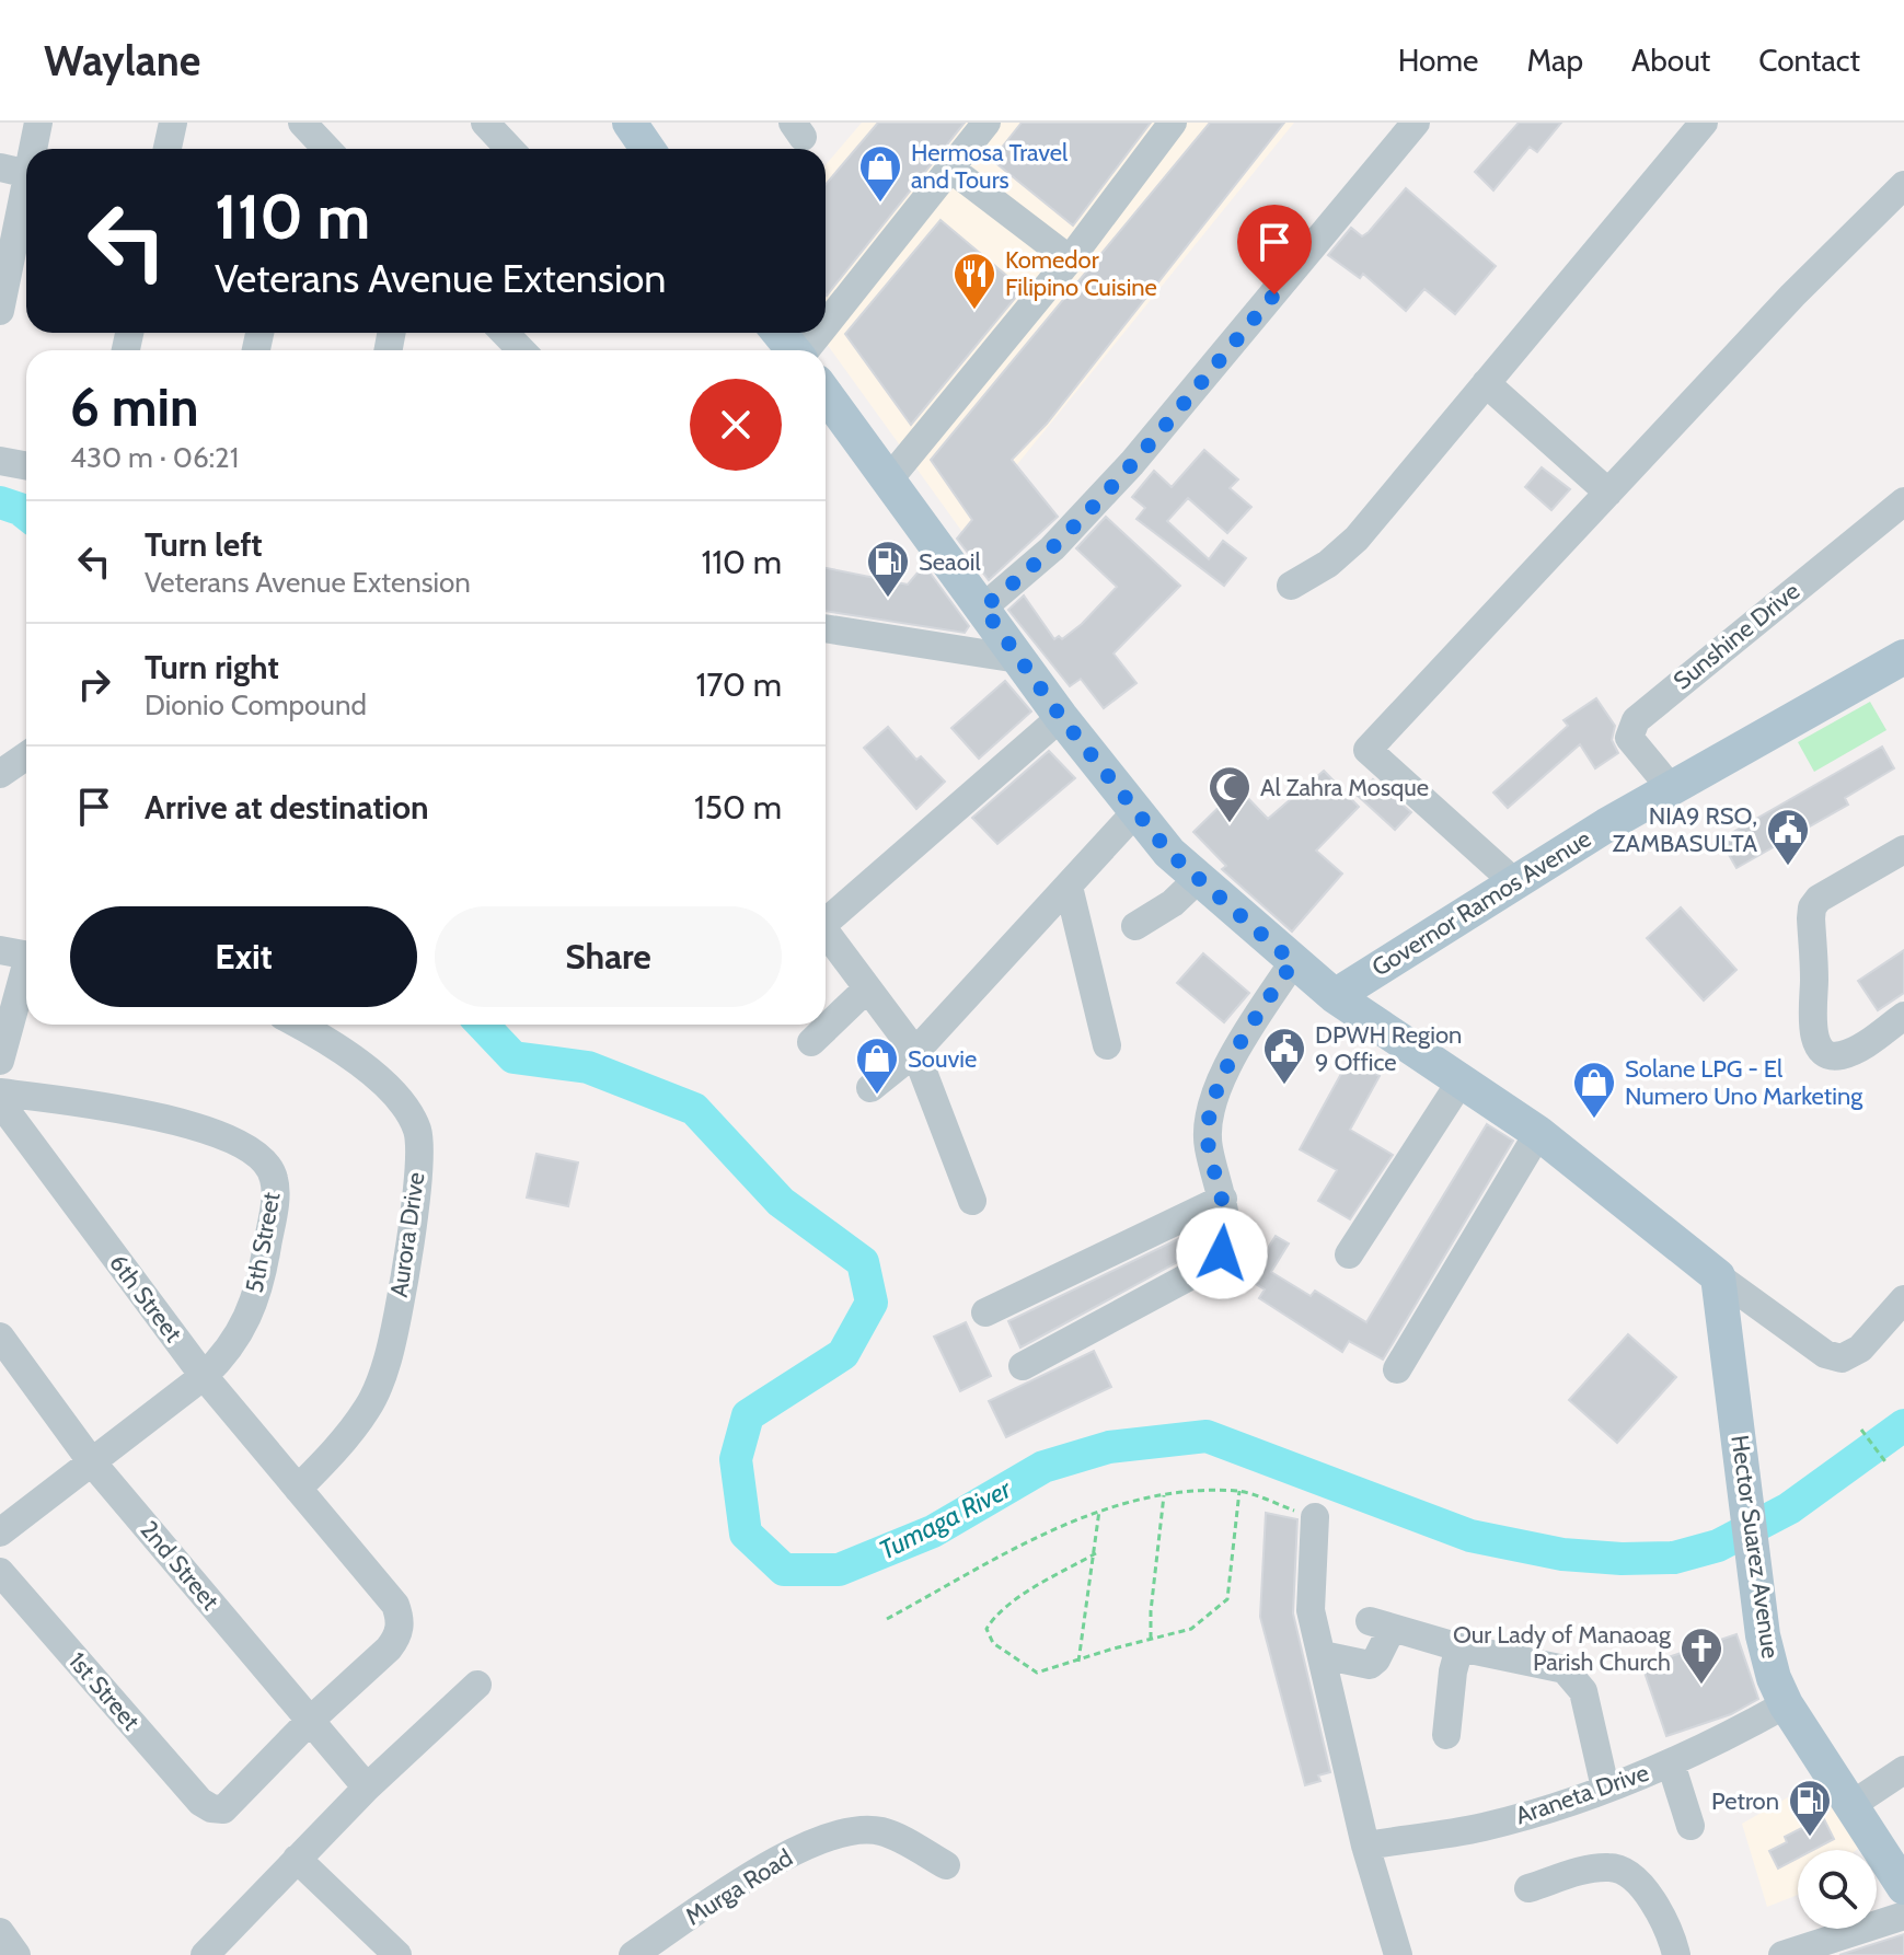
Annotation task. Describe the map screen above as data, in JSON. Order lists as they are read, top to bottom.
{
  "streets": {
    "main road": ["Governor Ramos Avenue", "Hector Suarez Avenue"],
    "street": [
      "Sunshine Drive",
      "Aurora Drive",
      "5th Street",
      "6th Street",
      "2nd Street",
      "1st Street",
      "Araneta Drive",
      "Murga Road"
    ]
  },
  "crossings": [
    ["Sunshine Drive", "Governor Ramos Avenue"],
    ["Aurora Drive", "6th Street"],
    ["5th Street", "6th Street"],
    ["6th Street", "2nd Street"],
    ["6th Street", "1st Street"],
    ["Hector Suarez Avenue", "Araneta Drive"],
    ["2nd Street", "1st Street"]
  ],
  "water": ["Tumaga River"],
  "places": {
    "shop": ["Hermosa Travel and Tours", "Souvie", "Solane LPG - El Numero Uno Marketing"],
    "restaurant": ["Komedor Filipino Cuisine"],
    "fuel station": ["Seaoil", "Petron"],
    "mosque": ["Al Zahra Mosque"],
    "public building": ["NIA9 RSO, ZAMBASULTA", "DPWH Region 9 Office"],
    "church": ["Our Lady of Manaoag Parish Church"]
  },
  "page": {
    "header": "Waylane",
    "nav": [
      "Home",
      "Map",
      "About",
      "Contact"
    ],
    "turn": ["110 m", "Veterans Avenue Extension"],
    "heading": ["6 min", "430 m · 06:21"],
    "list": [
      {
        "name": "Turn left",
        "note": "Veterans Avenue Extension",
        "value": "110 m"
      },
      {
        "name": "Turn right",
        "note": "Dionio Compound",
        "value": "170 m"
      },
      {
        "name": "Arrive at destination",
        "value": "150 m"
      }
    ],
    "buttons": ["Exit", "Share"]
  }
}
